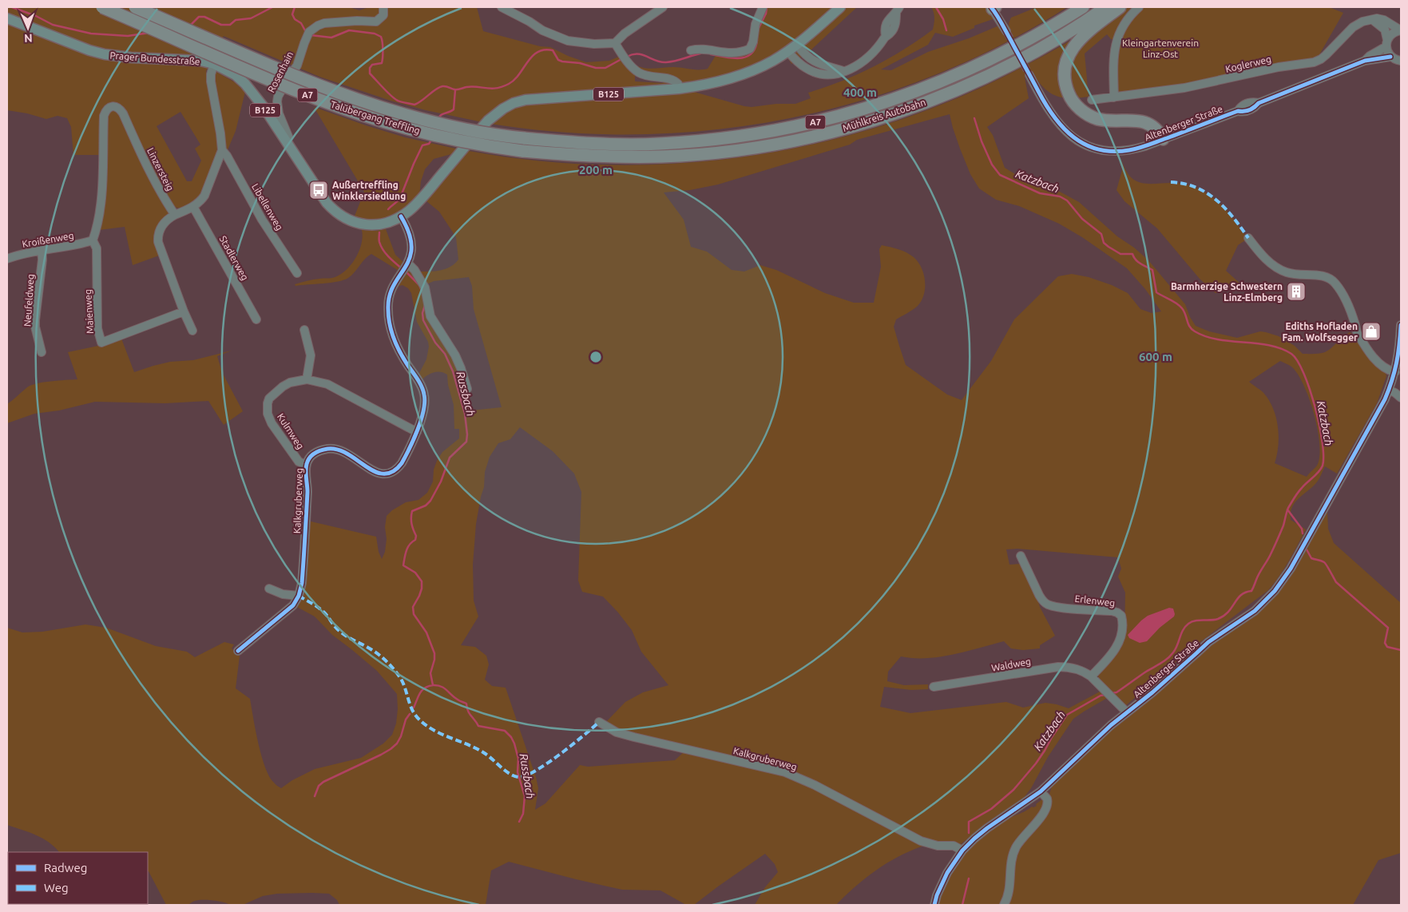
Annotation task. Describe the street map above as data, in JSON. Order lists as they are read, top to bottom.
{
  "streets": {
    "highway": ["A7", "Mühlkreis Autobahn", "Talübergang Treffling"],
    "main road": ["Prager Bundesstraße", "B125"],
    "street": [
      "Koglerweg",
      "Rosenhain",
      "Altenberger Straße",
      "Linzersteig",
      "Libellenweg",
      "Kroißenweg",
      "Stadlerweg",
      "Neufeldweg",
      "Maienweg",
      "Kulmweg",
      "Kalkgruberweg",
      "Erlenweg",
      "Waldweg"
    ]
  },
  "crossings": [
    ["Prager Bundesstraße", "B125"],
    ["Prager Bundesstraße", "Kalkgruberweg"],
    ["B125", "Kalkgruberweg"],
    ["Mühlkreis Autobahn", "Talübergang Treffling"],
    ["Altenberger Straße", "Kalkgruberweg"],
    ["Linzersteig", "Kroißenweg"],
    ["Linzersteig", "Maienweg"],
    ["Kroißenweg", "Neufeldweg"],
    ["Kroißenweg", "Maienweg"],
    ["Kulmweg", "Kalkgruberweg"],
    ["Erlenweg", "Waldweg"]
  ],
  "water": ["Katzbach", "Russbach"],
  "parks": ["Kleingartenverein Linz-Ost"],
  "places": {
    "bus stop": ["Außertreffling Winklersiedlung"],
    "building": ["Barmherzige Schwestern Linz-Elmberg"],
    "shop": ["Ediths Hofladen Fam. Wolfsegger"]
  },
  "legend": ["Radweg", "Weg"],
  "north": "bottom",
  "rings": ["400 m", "200 m", "600 m"]
}
